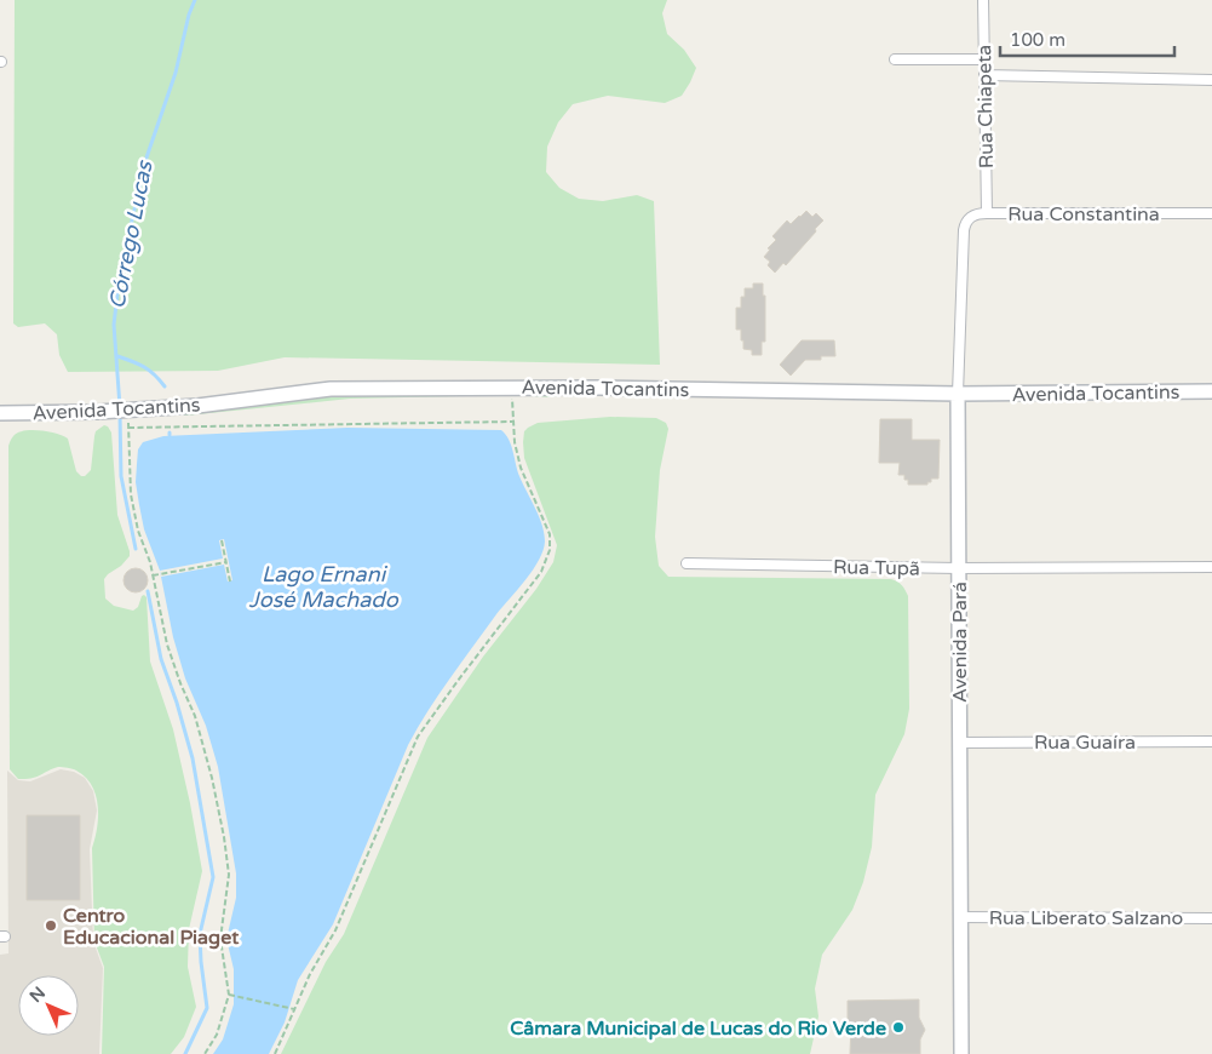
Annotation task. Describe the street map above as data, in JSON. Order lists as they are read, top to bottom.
{
  "streets": {
    "street": [
      "Rua Chiapeta",
      "Rua Constantina",
      "Avenida Tocantins",
      "Rua Tupã",
      "Avenida Pará",
      "Rua Guaíra",
      "Rua Liberato Salzano"
    ]
  },
  "crossings": [
    ["Rua Chiapeta", "Rua Constantina"],
    ["Rua Constantina", "Avenida Pará"],
    ["Avenida Tocantins", "Avenida Pará"],
    ["Rua Tupã", "Avenida Pará"],
    ["Avenida Pará", "Rua Guaíra"],
    ["Avenida Pará", "Rua Liberato Salzano"]
  ],
  "water": ["Córrego Lucas", "Lago Ernani José Machado"],
  "places": ["Centro Educacional Piaget", "Câmara Municipal de Lucas do Rio Verde"],
  "scale_bar": "100 m",
  "north": "top left"
}
